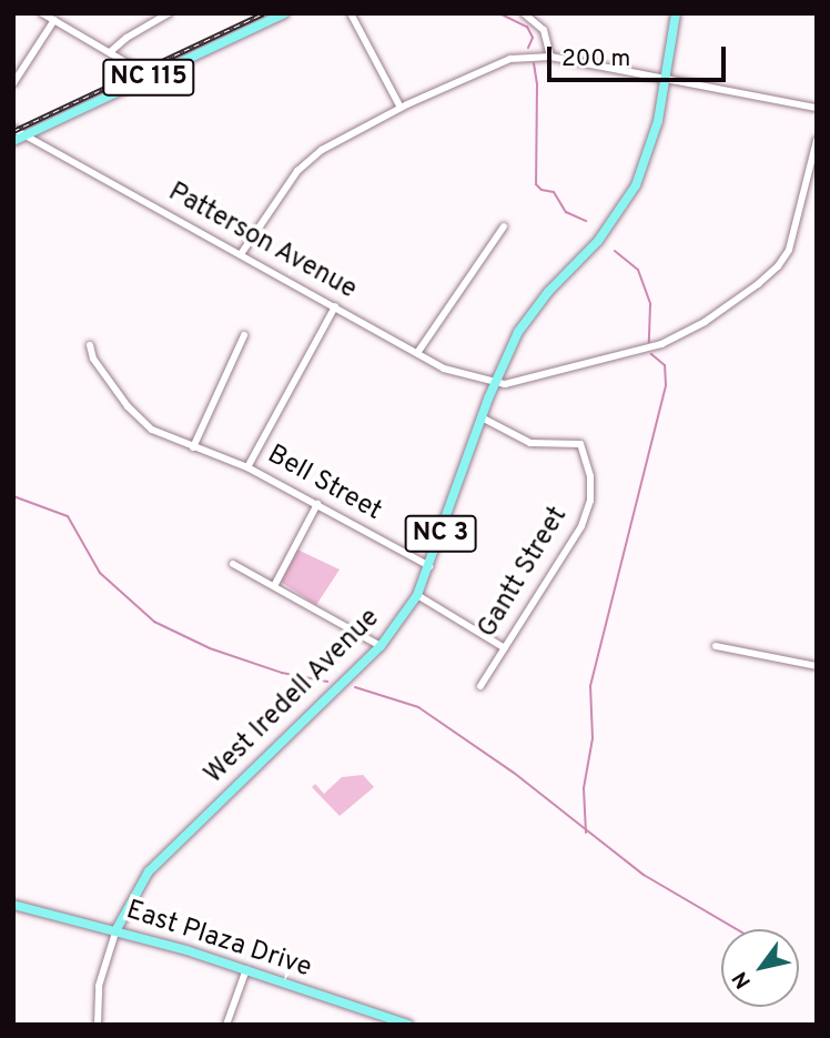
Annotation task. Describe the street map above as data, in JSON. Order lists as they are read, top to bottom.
{
  "streets": {
    "main road": [
      "NC 115",
      "NC 3",
      "West Iredell Avenue",
      "East Plaza Drive"
    ],
    "street": ["Patterson Avenue", "Bell Street", "Gantt Street"]
  },
  "crossings": [
    ["NC 115", "Patterson Avenue"],
    ["Patterson Avenue", "West Iredell Avenue"],
    ["Bell Street", "West Iredell Avenue"],
    ["Gantt Street", "West Iredell Avenue"],
    ["West Iredell Avenue", "East Plaza Drive"]
  ],
  "scale_bar": "200 m",
  "north": "bottom left"
}
